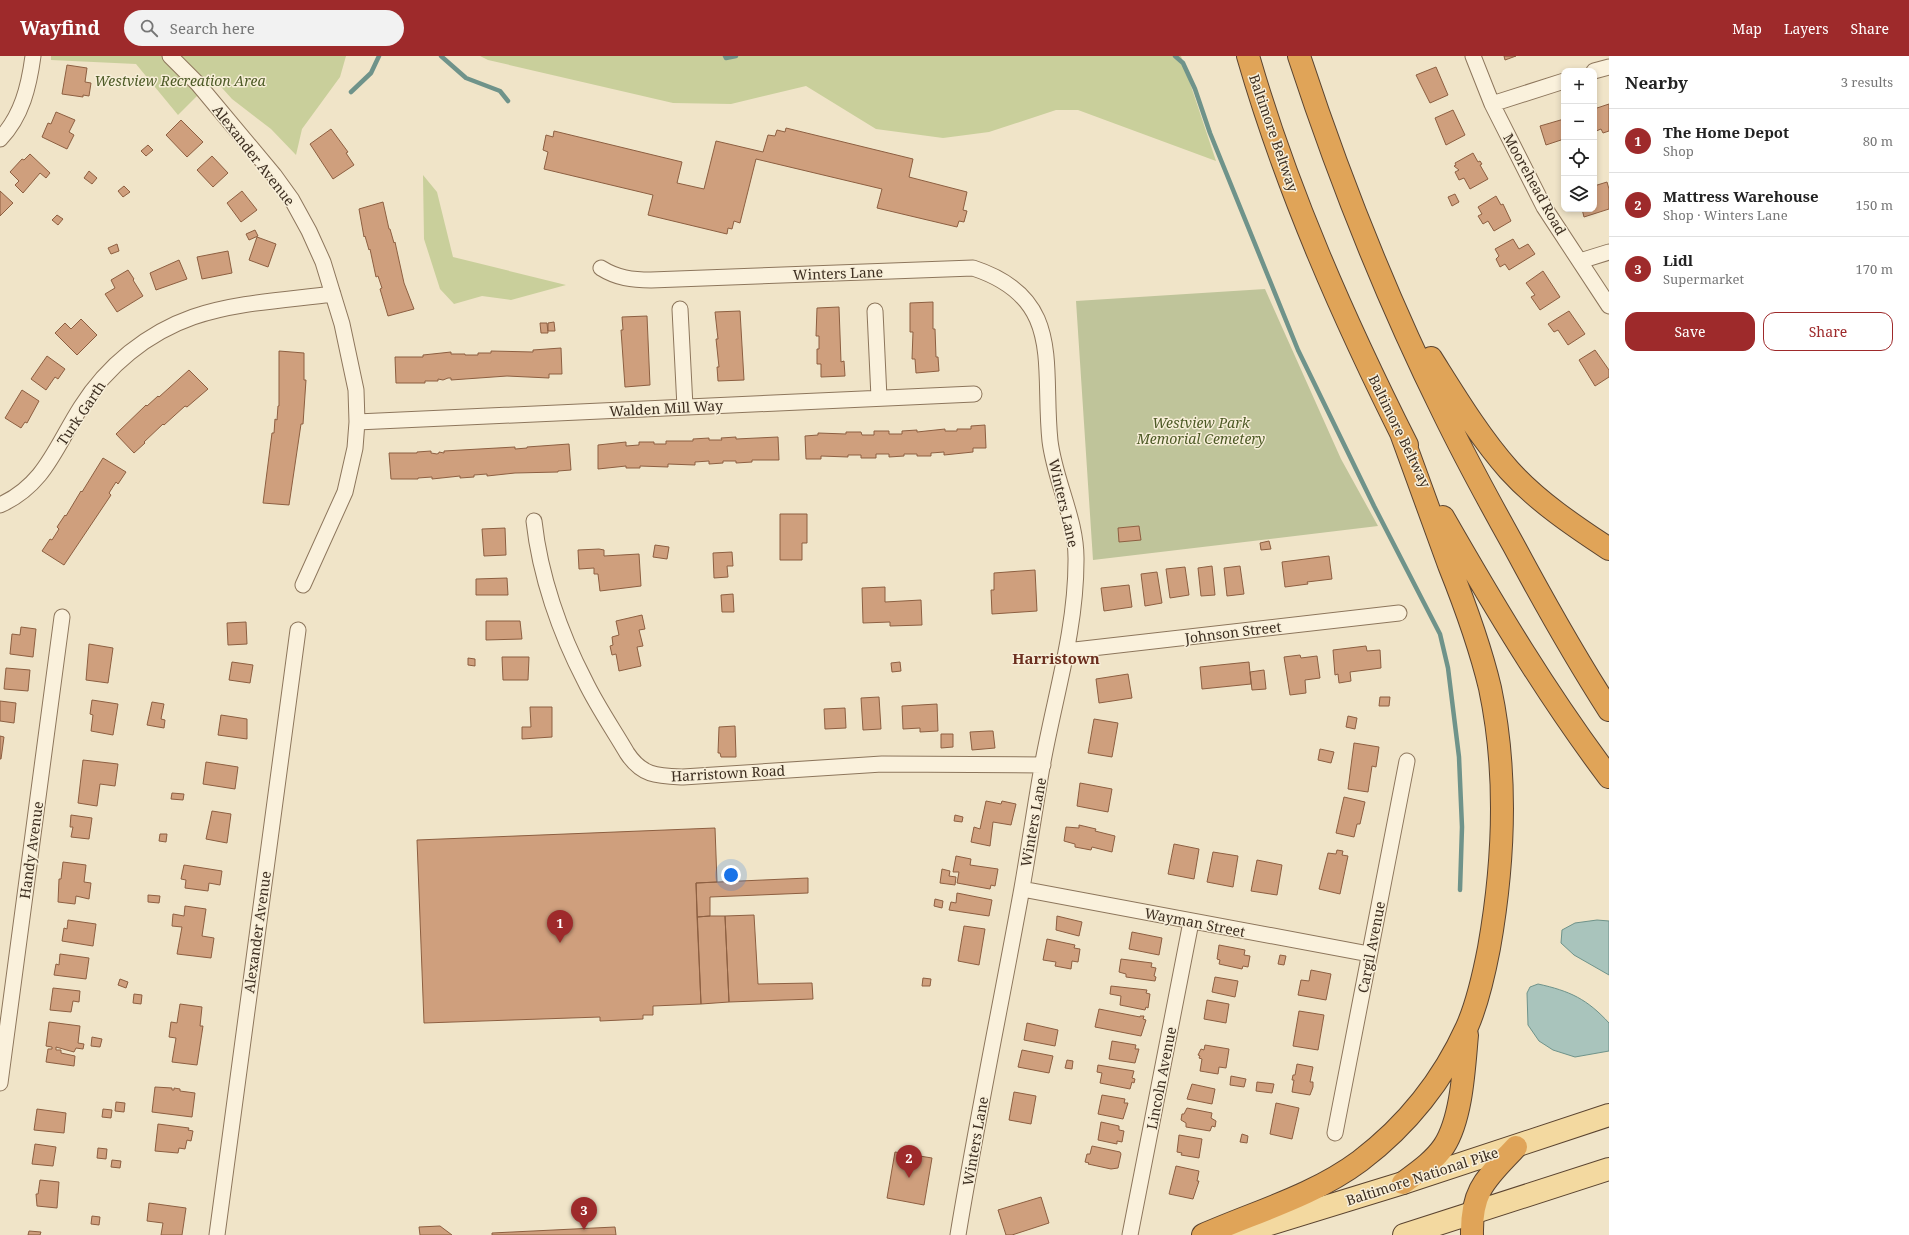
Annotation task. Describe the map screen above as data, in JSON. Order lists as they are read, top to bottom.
{
  "streets": {
    "highway": ["Baltimore Beltway"],
    "main road": ["Baltimore National Pike"],
    "street": [
      "Alexander Avenue",
      "Moorehead Road",
      "Winters Lane",
      "Walden Mill Way",
      "Turk Garth",
      "Johnson Street",
      "Harristown Road",
      "Handy Avenue",
      "Wayman Street",
      "Cargil Avenue",
      "Lincoln Avenue"
    ]
  },
  "crossings": [
    ["Alexander Avenue", "Walden Mill Way"],
    ["Alexander Avenue", "Turk Garth"],
    ["Winters Lane", "Johnson Street"],
    ["Winters Lane", "Harristown Road"],
    ["Winters Lane", "Wayman Street"],
    ["Wayman Street", "Cargil Avenue"],
    ["Wayman Street", "Lincoln Avenue"]
  ],
  "districts": ["Harristown"],
  "parks": ["Westview Recreation Area", "Westview Park Memorial Cemetery"],
  "page": {
    "header": "Wayfind",
    "search": "Search here",
    "nav": ["Map", "Layers", "Share"],
    "heading": ["Nearby", "3 results"],
    "map_buttons": ["+", "−"],
    "list": [
      {
        "mark": "1",
        "name": "The Home Depot",
        "note": "Shop",
        "value": "80 m"
      },
      {
        "mark": "2",
        "name": "Mattress Warehouse",
        "note": "Shop · Winters Lane",
        "value": "150 m"
      },
      {
        "mark": "3",
        "name": "Lidl",
        "note": "Supermarket",
        "value": "170 m"
      }
    ],
    "buttons": ["Save", "Share"],
    "pins": ["1", "2", "3"]
  }
}
